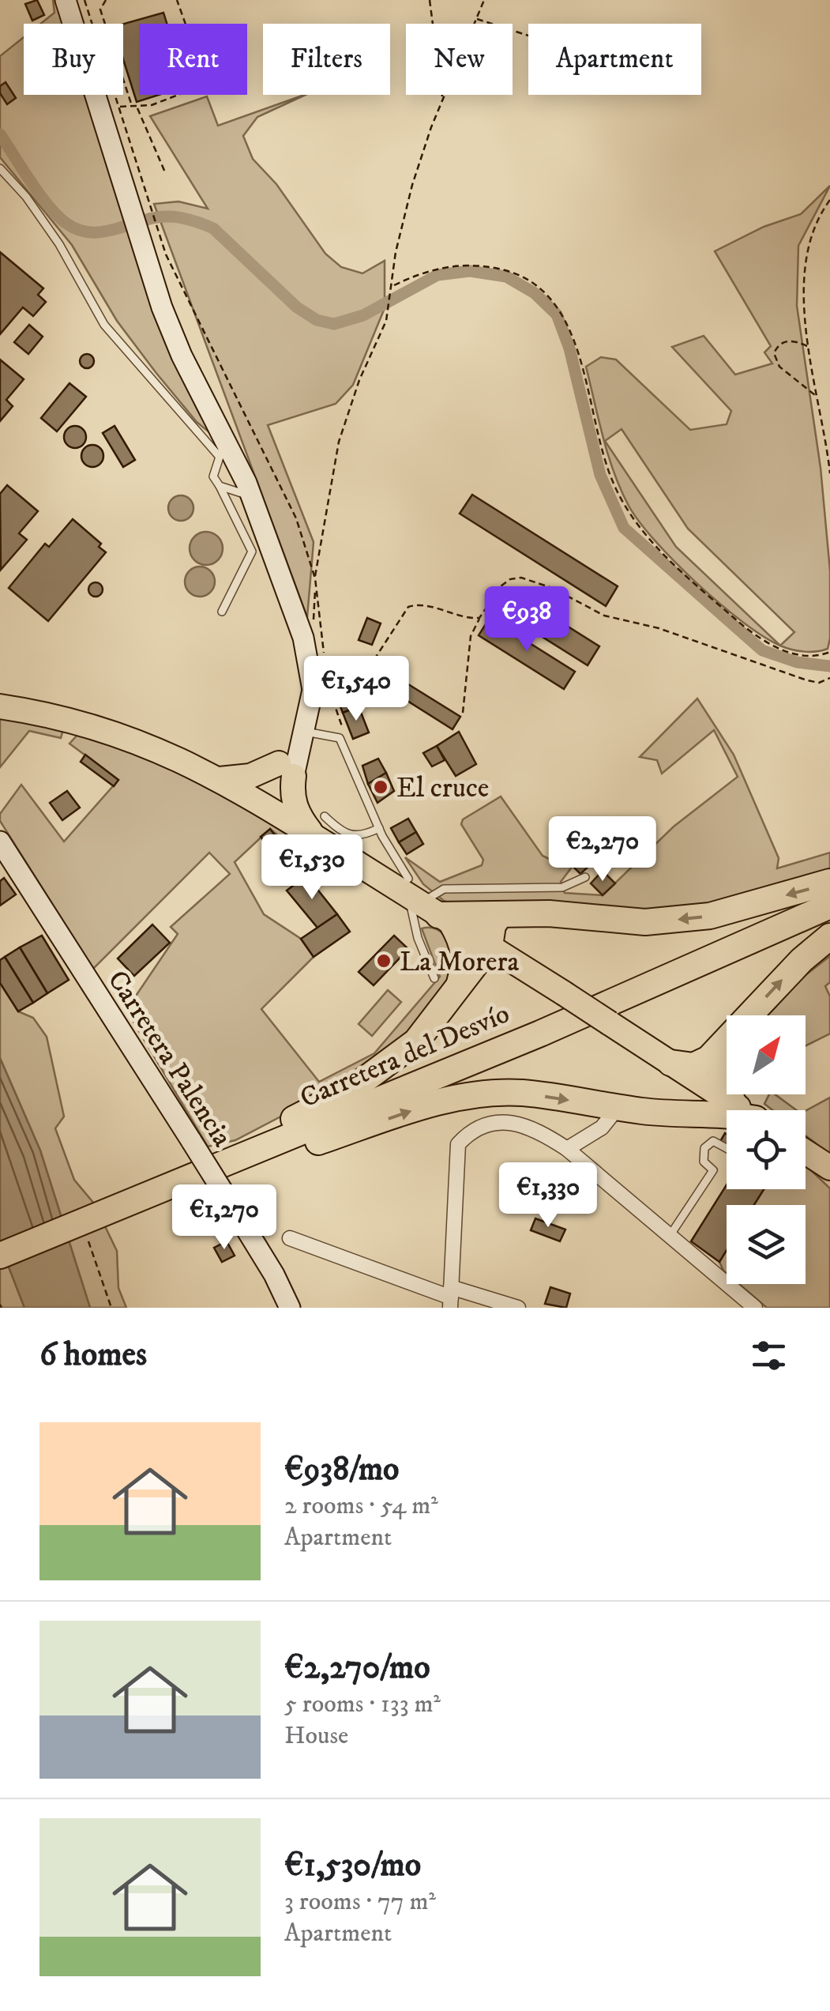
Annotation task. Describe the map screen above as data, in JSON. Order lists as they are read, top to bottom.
{
  "streets": {
    "highway": ["Carretera del Desvío"],
    "street": ["Carretera Palencia"]
  },
  "places": ["El cruce", "La Morera"],
  "north": "top right",
  "page": {
    "chip": [
      "Buy",
      "Rent",
      "Filters",
      "New",
      "Apartment"
    ],
    "price": [
      "€938",
      "€1,540",
      "€2,270",
      "€1,530",
      "€1,330",
      "€1,270"
    ],
    "heading": "6 homes",
    "list": [
      {
        "name": "€938/mo",
        "note": "2 rooms · 54 m² · Apartment"
      },
      {
        "name": "€2,270/mo",
        "note": "5 rooms · 133 m² · House"
      },
      {
        "name": "€1,530/mo",
        "note": "3 rooms · 77 m² · Apartment"
      }
    ]
  }
}
